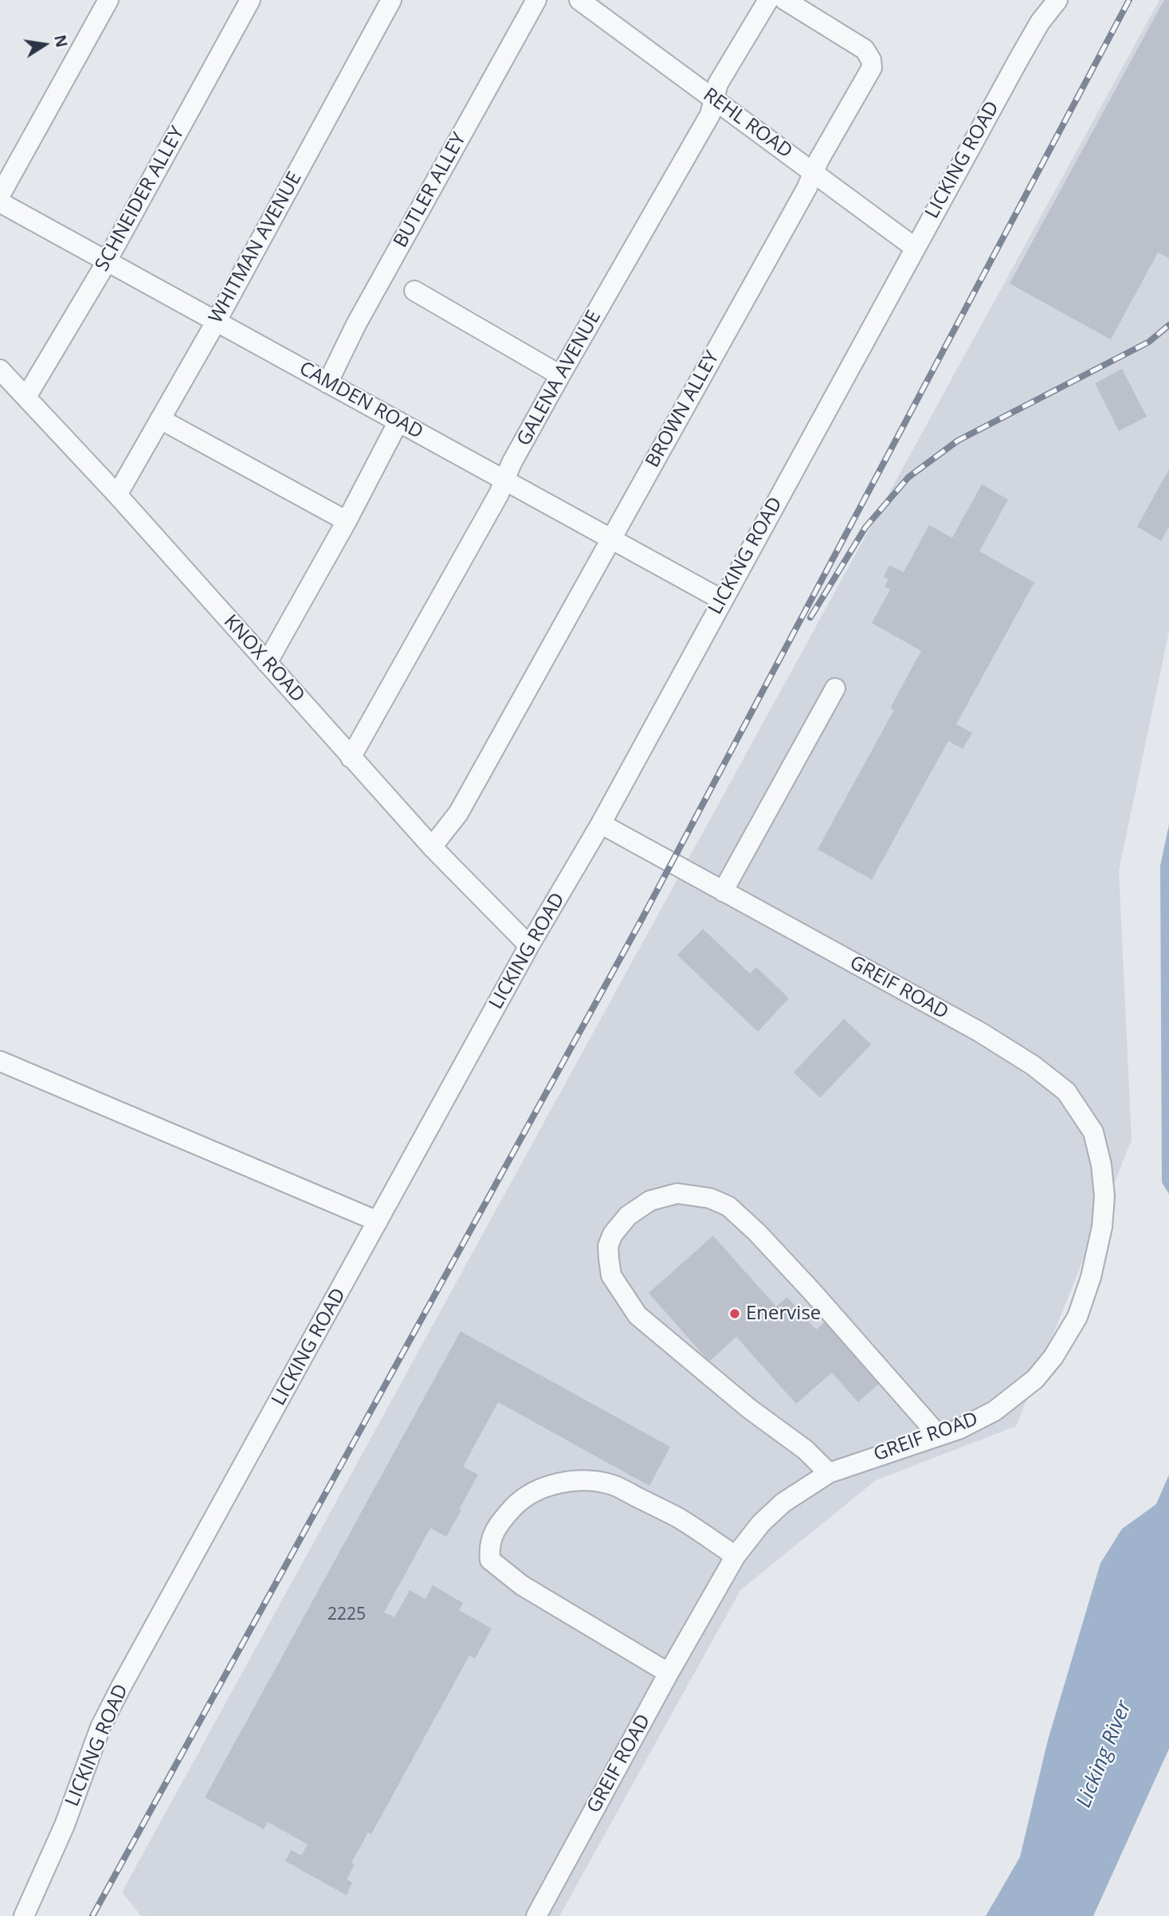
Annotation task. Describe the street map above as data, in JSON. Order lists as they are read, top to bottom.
{
  "streets": {
    "street": [
      "REHL ROAD",
      "LICKING ROAD",
      "BUTLER ALLEY",
      "SCHNEIDER ALLEY",
      "WHITMAN AVENUE",
      "GALENA AVENUE",
      "CAMDEN ROAD",
      "BROWN ALLEY",
      "KNOX ROAD",
      "GREIF ROAD"
    ]
  },
  "crossings": [
    ["REHL ROAD", "LICKING ROAD"],
    ["REHL ROAD", "GALENA AVENUE"],
    ["REHL ROAD", "BROWN ALLEY"],
    ["LICKING ROAD", "CAMDEN ROAD"],
    ["LICKING ROAD", "KNOX ROAD"],
    ["LICKING ROAD", "GREIF ROAD"],
    ["BUTLER ALLEY", "CAMDEN ROAD"],
    ["SCHNEIDER ALLEY", "CAMDEN ROAD"],
    ["SCHNEIDER ALLEY", "KNOX ROAD"],
    ["WHITMAN AVENUE", "CAMDEN ROAD"],
    ["WHITMAN AVENUE", "KNOX ROAD"],
    ["GALENA AVENUE", "CAMDEN ROAD"],
    ["GALENA AVENUE", "KNOX ROAD"],
    ["CAMDEN ROAD", "BROWN ALLEY"],
    ["BROWN ALLEY", "KNOX ROAD"]
  ],
  "water": ["Licking River"],
  "places": ["Enervise"],
  "house_numbers": ["2225"],
  "north": "right"
}
